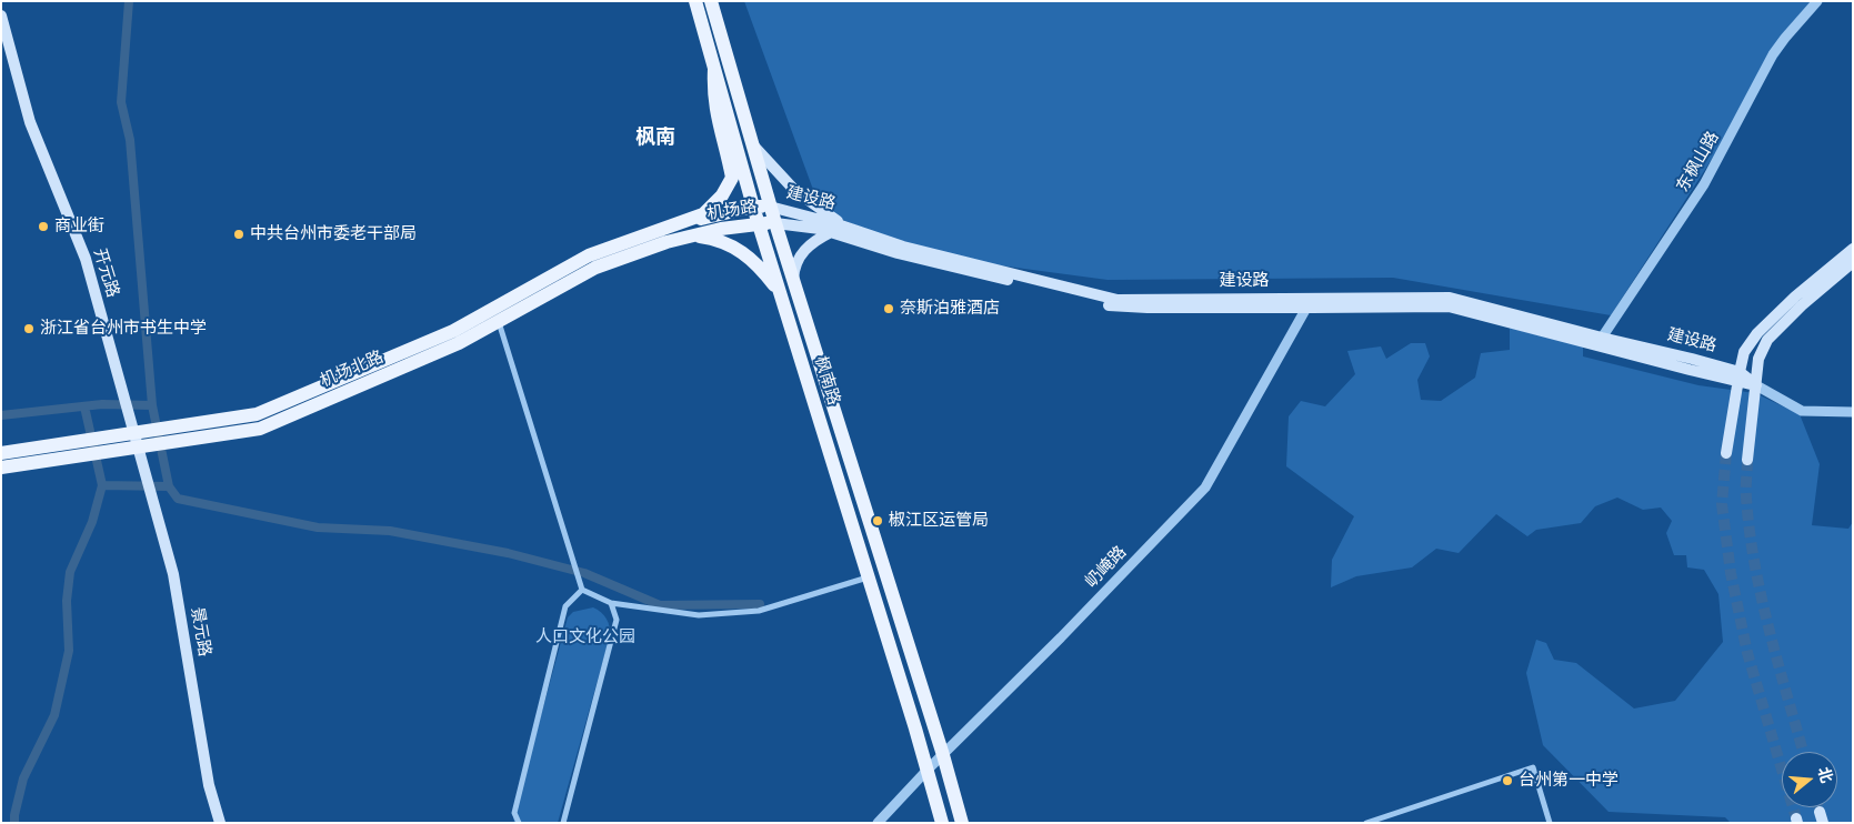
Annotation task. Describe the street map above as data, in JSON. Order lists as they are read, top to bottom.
{
  "streets": {
    "main road": [
      "建设路",
      "机场路",
      "开元路",
      "机场北路",
      "枫南路",
      "景元路"
    ],
    "street": ["东枫山路", "屷崦路"]
  },
  "crossings": [
    ["东枫山路", "建设路"],
    ["建设路", "机场路"],
    ["建设路", "枫南路"],
    ["建设路", "屷崦路"],
    ["机场路", "机场北路"],
    ["机场路", "枫南路"],
    ["开元路", "机场北路"],
    ["开元路", "景元路"],
    ["机场北路", "景元路"],
    ["枫南路", "屷崦路"]
  ],
  "districts": ["枫南"],
  "parks": ["人口文化公园"],
  "places": [
    "商业街",
    "中共台州市委老干部局",
    "奈斯泊雅酒店",
    "浙江省台州市书生中学",
    "椒江区运管局",
    "台州第一中学"
  ],
  "north": "right"
}
